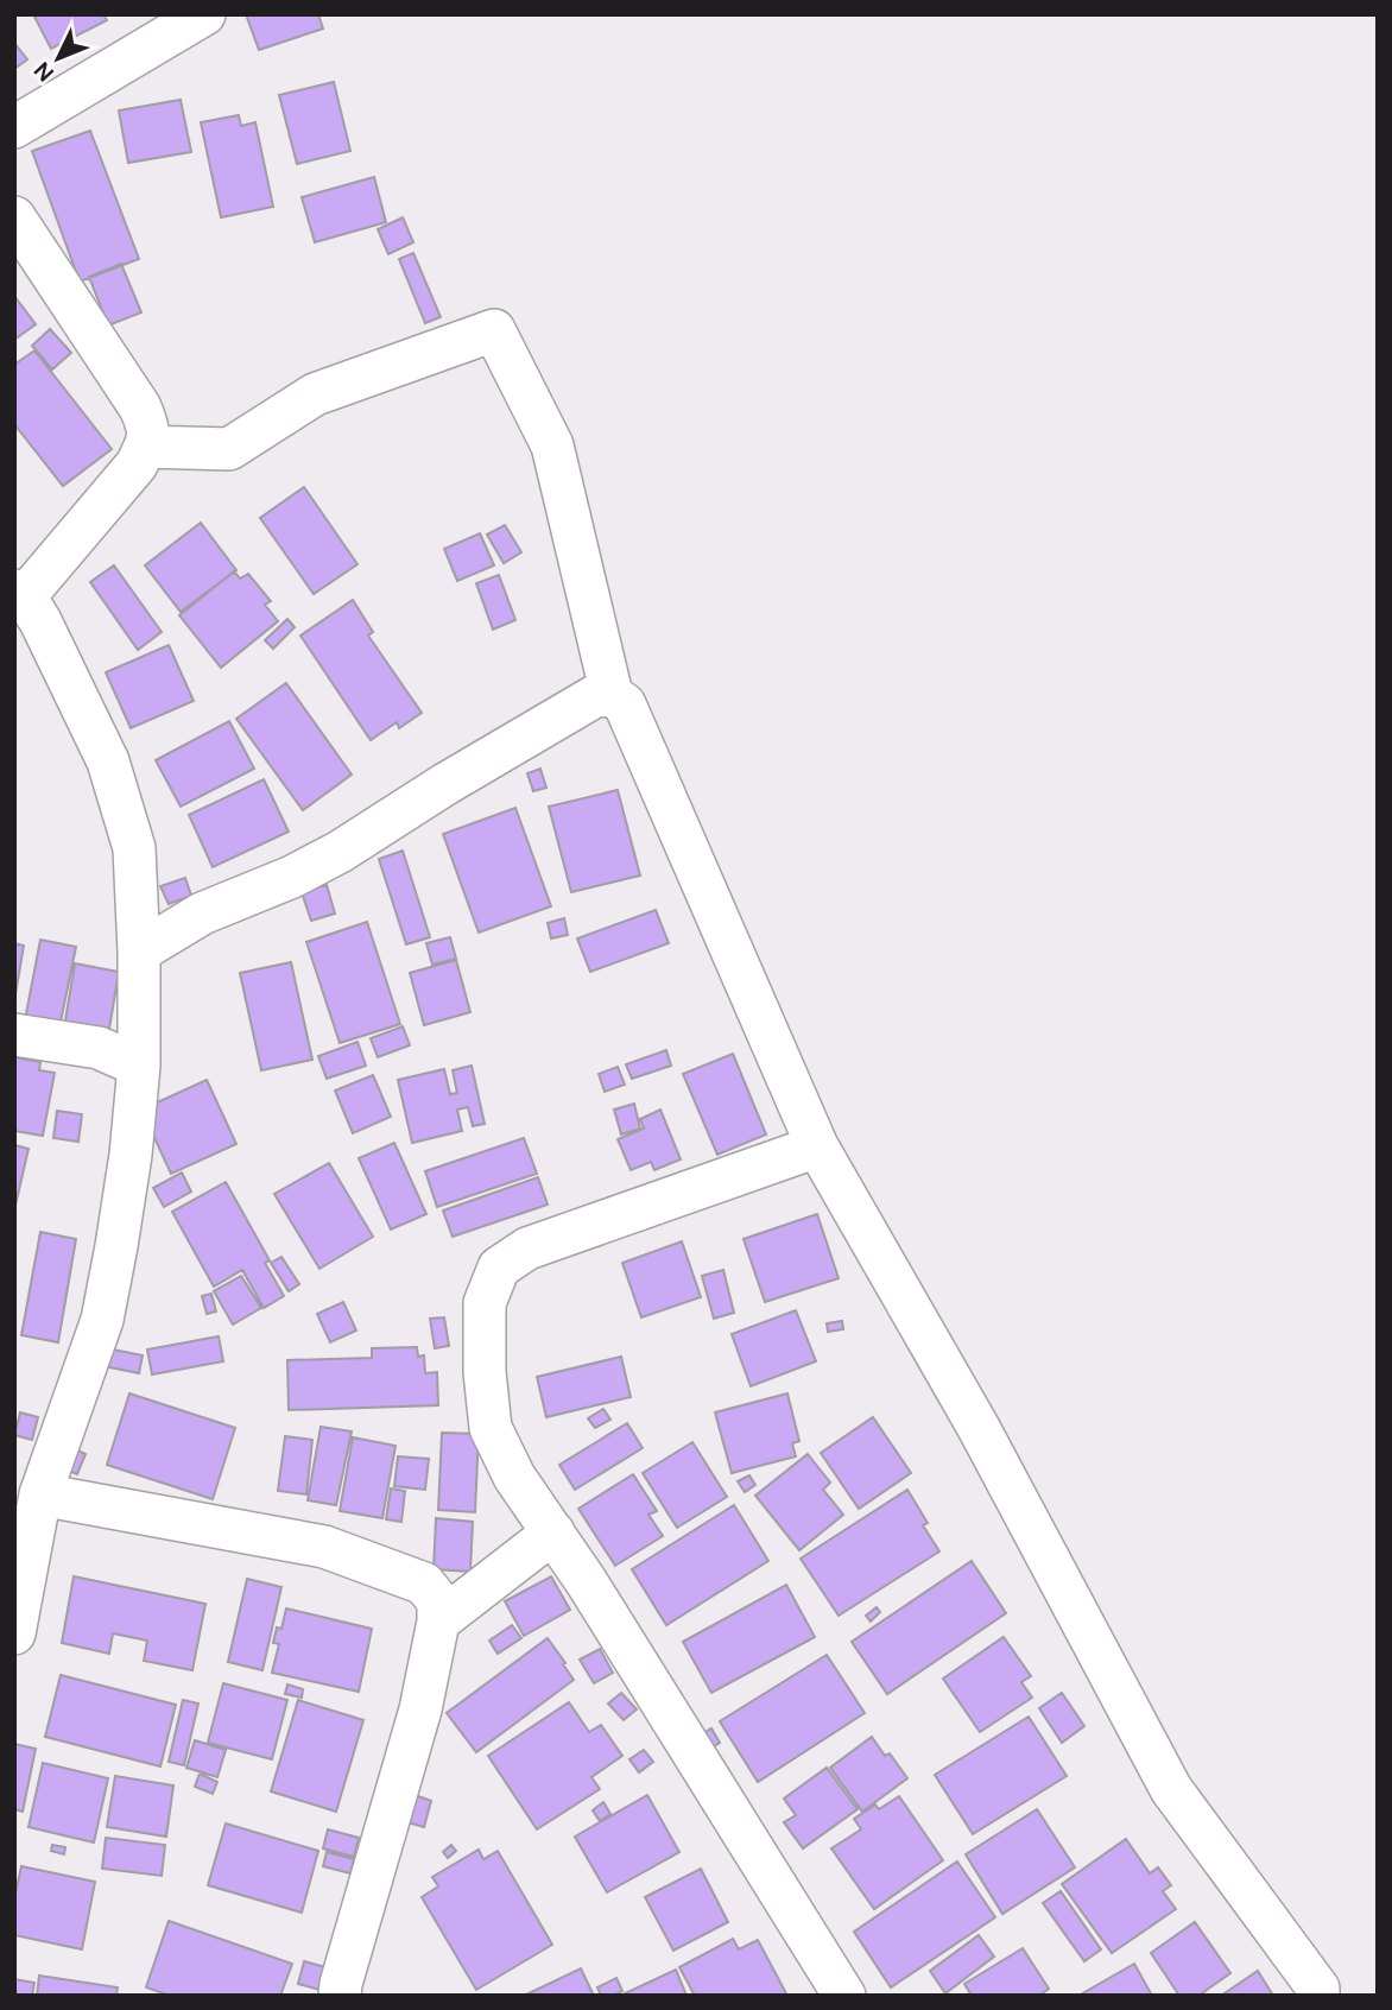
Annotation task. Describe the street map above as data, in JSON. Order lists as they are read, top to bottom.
{
  "north": "bottom left"
}
